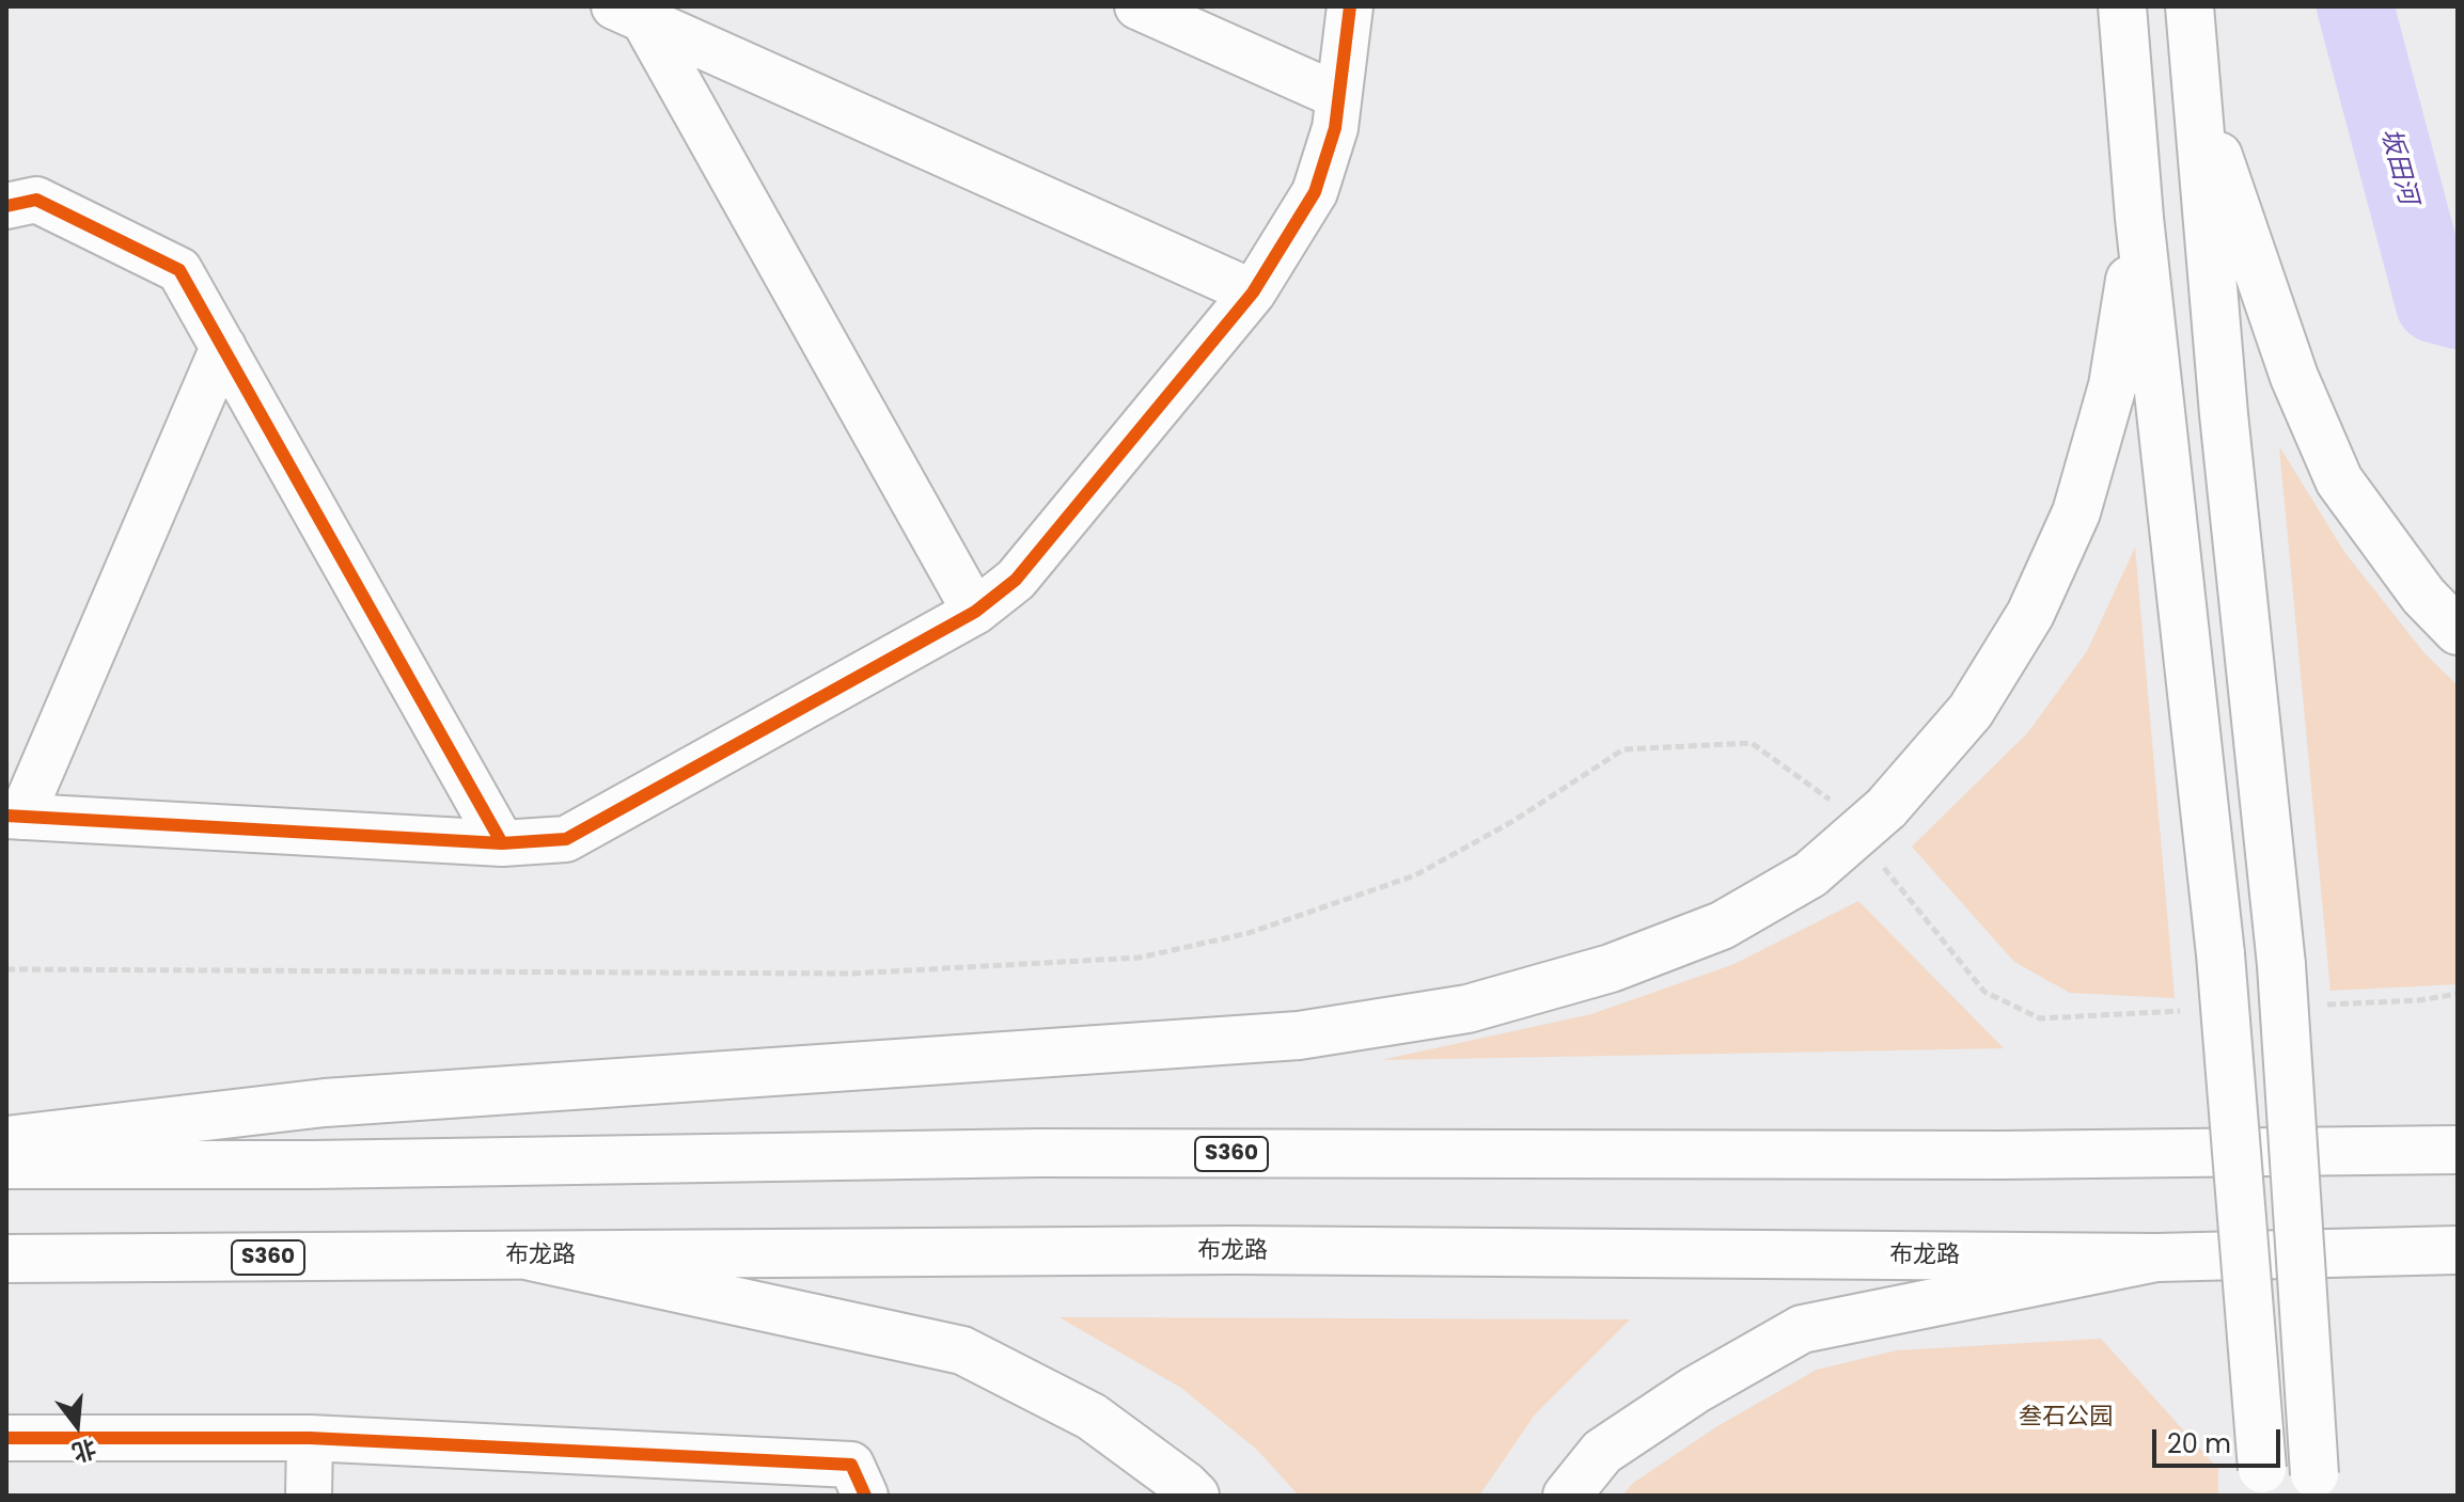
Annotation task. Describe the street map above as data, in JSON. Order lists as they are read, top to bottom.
{
  "streets": {
    "main road": ["S360", "布龙路"]
  },
  "water": ["坂田河"],
  "parks": ["叁石公园"],
  "scale_bar": "20 m",
  "north": "bottom"
}
